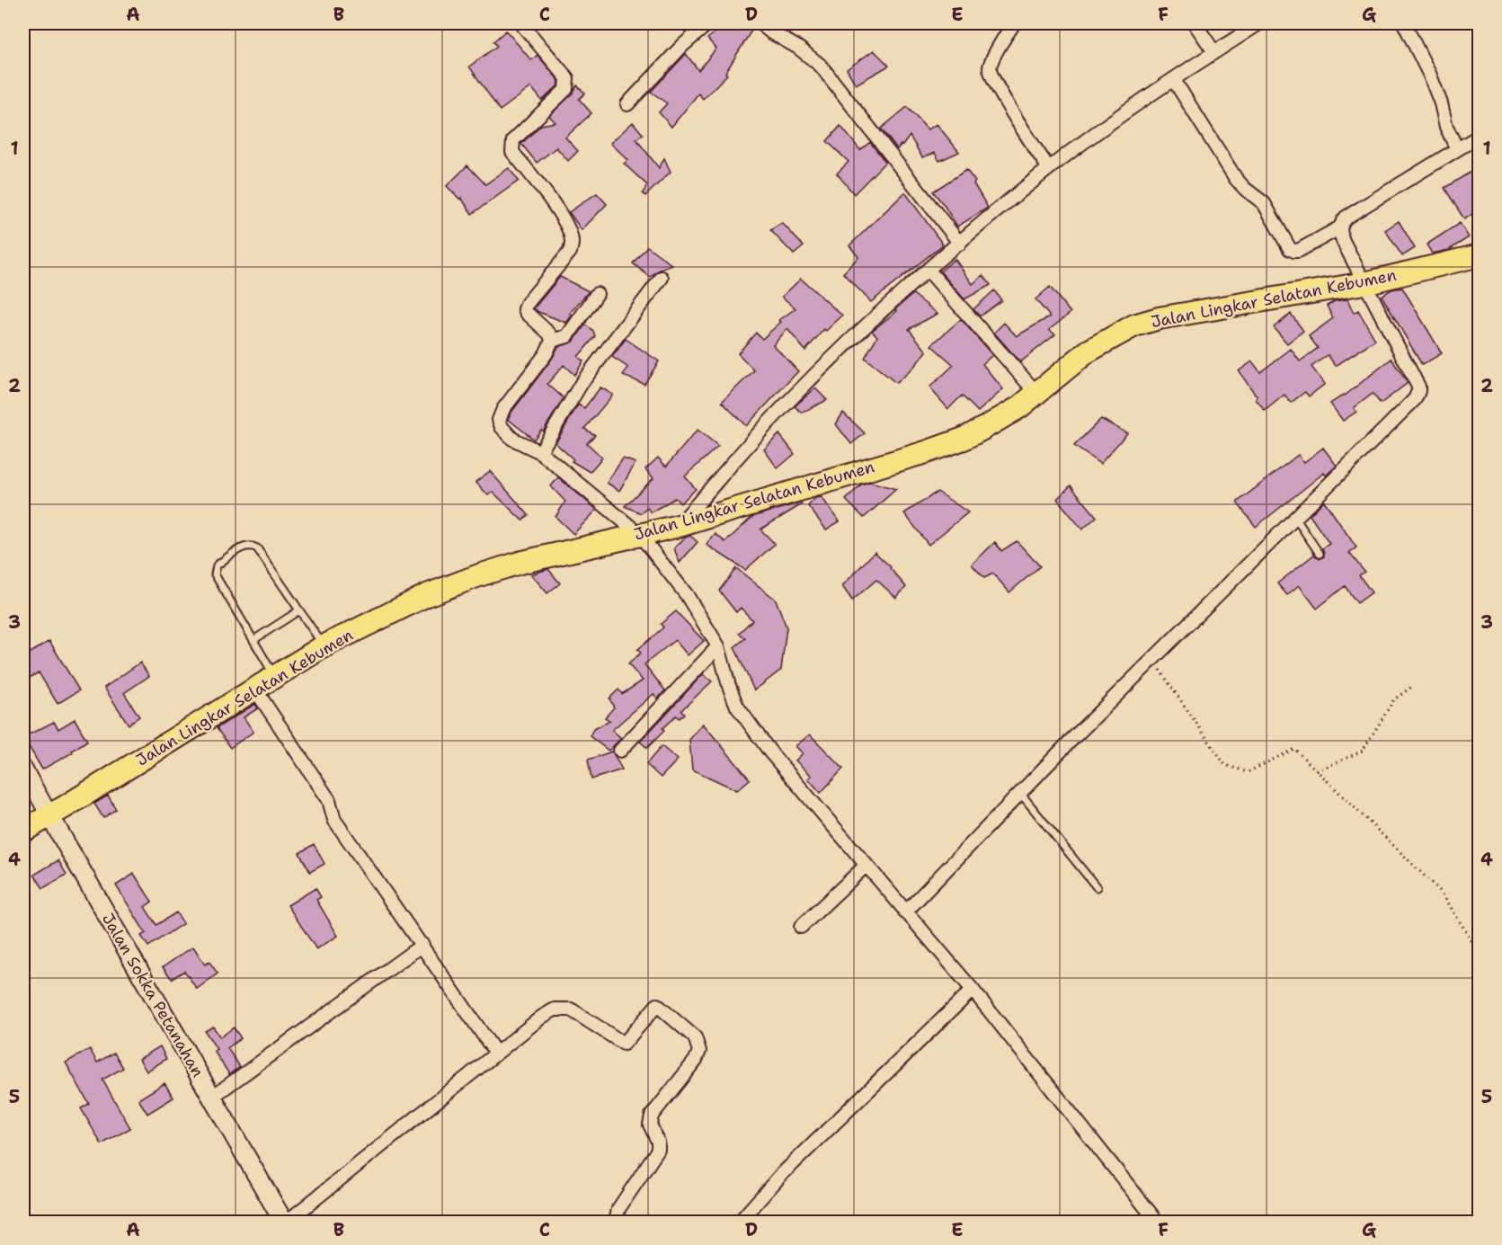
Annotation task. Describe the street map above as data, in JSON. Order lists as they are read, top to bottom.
{
  "streets": {
    "highway": ["Jalan Lingkar Selatan Kebumen"],
    "main road": ["Jalan Sokka Petanahan"]
  },
  "crossings": [
    ["Jalan Lingkar Selatan Kebumen", "Jalan Sokka Petanahan"]
  ],
  "grid": {
    "columns": [
      "A",
      "B",
      "C",
      "D",
      "E",
      "F",
      "G"
    ],
    "rows": [
      "1",
      "2",
      "3",
      "4",
      "5"
    ]
  }
}
